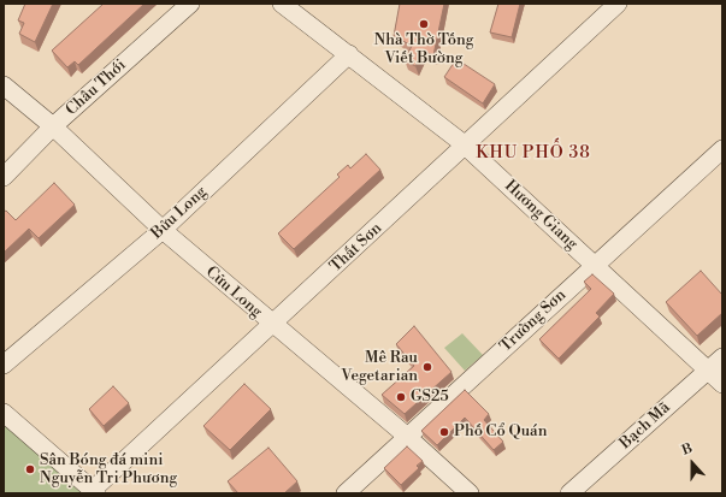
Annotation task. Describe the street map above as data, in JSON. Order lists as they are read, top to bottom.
{
  "streets": {
    "street": [
      "Châu Thới",
      "Bửu Long",
      "Hương Giang",
      "Thất Sơn",
      "Cửu Long",
      "Trường Sơn",
      "Bạch Mã"
    ]
  },
  "crossings": [
    ["Châu Thới", "Cửu Long"],
    ["Bửu Long", "Hương Giang"],
    ["Bửu Long", "Cửu Long"],
    ["Hương Giang", "Thất Sơn"],
    ["Hương Giang", "Trường Sơn"],
    ["Hương Giang", "Bạch Mã"],
    ["Thất Sơn", "Cửu Long"],
    ["Cửu Long", "Trường Sơn"]
  ],
  "districts": ["KHU PHỐ 38"],
  "places": [
    "Nhà Thờ Tống Viết Bường",
    "Mê Rau Vegetarian",
    "GS25",
    "Phố Cổ Quán",
    "Sân Bóng đá mini Nguyễn Tri Phương"
  ],
  "north": "top"
}
